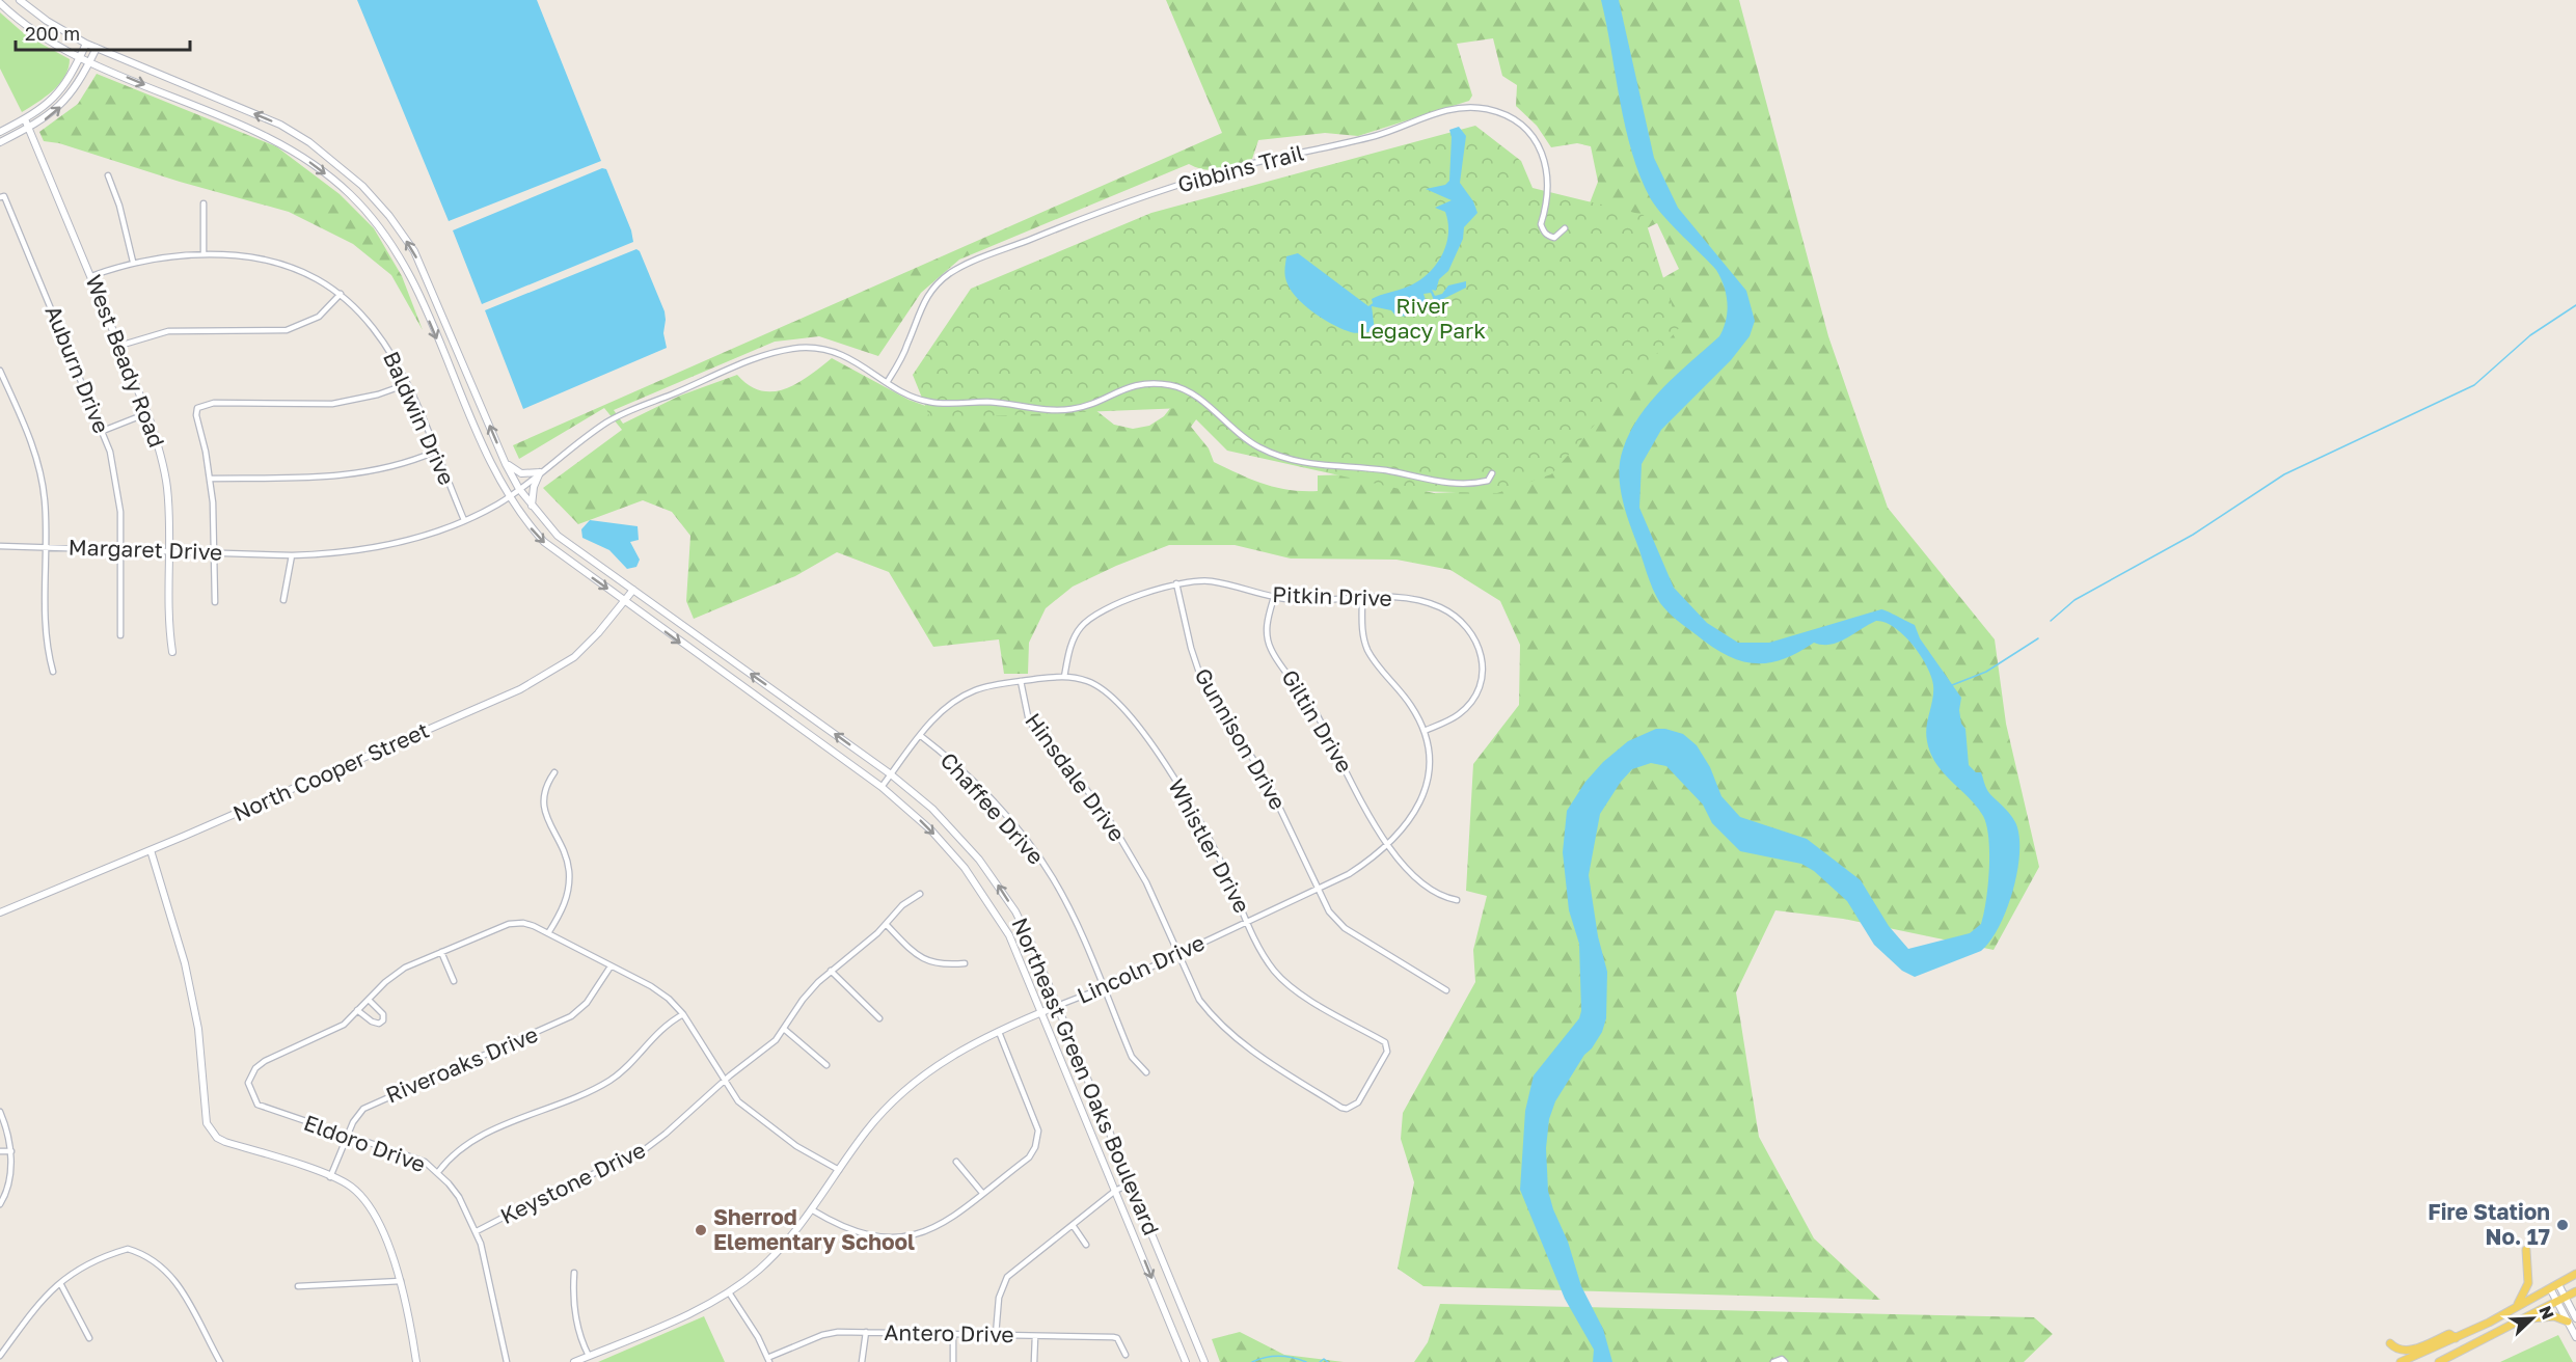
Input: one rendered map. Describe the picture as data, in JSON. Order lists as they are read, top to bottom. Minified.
{"streets":{"main road":["West Beady Road","North Cooper Street","Lincoln Drive","Northeast Green Oaks Boulevard"],"street":["Gibbins Trail","Auburn Drive","Baldwin Drive","Margaret Drive","Pitkin Drive","Giltin Drive","Gunnison Drive","Hinsdale Drive","Chaffee Drive","Whistler Drive","Riveroaks Drive","Eldoro Drive","Keystone Drive","Antero Drive"]},"crossings":[["Gibbins Trail","Margaret Drive"],["West Beady Road","Baldwin Drive"],["West Beady Road","Margaret Drive"],["Auburn Drive","Margaret Drive"],["Baldwin Drive","Margaret Drive"],["Margaret Drive","Northeast Green Oaks Boulevard"],["Pitkin Drive","Giltin Drive"],["Pitkin Drive","Gunnison Drive"],["Pitkin Drive","Whistler Drive"],["Pitkin Drive","Lincoln Drive"],["Giltin Drive","Lincoln Drive"],["Gunnison Drive","Lincoln Drive"],["North Cooper Street","Northeast Green Oaks Boulevard"],["Hinsdale Drive","Whistler Drive"],["Hinsdale Drive","Lincoln Drive"],["Chaffee Drive","Whistler Drive"],["Chaffee Drive","Lincoln Drive"],["Whistler Drive","Lincoln Drive"],["Whistler Drive","Northeast Green Oaks Boulevard"],["Lincoln Drive","Northeast Green Oaks Boulevard"],["Riveroaks Drive","Eldoro Drive"],["Eldoro Drive","Keystone Drive"]],"parks":["River Legacy Park"],"places":["Fire Station No. 17","Sherrod Elementary School"],"scale_bar":"200 m","north":"top right"}
